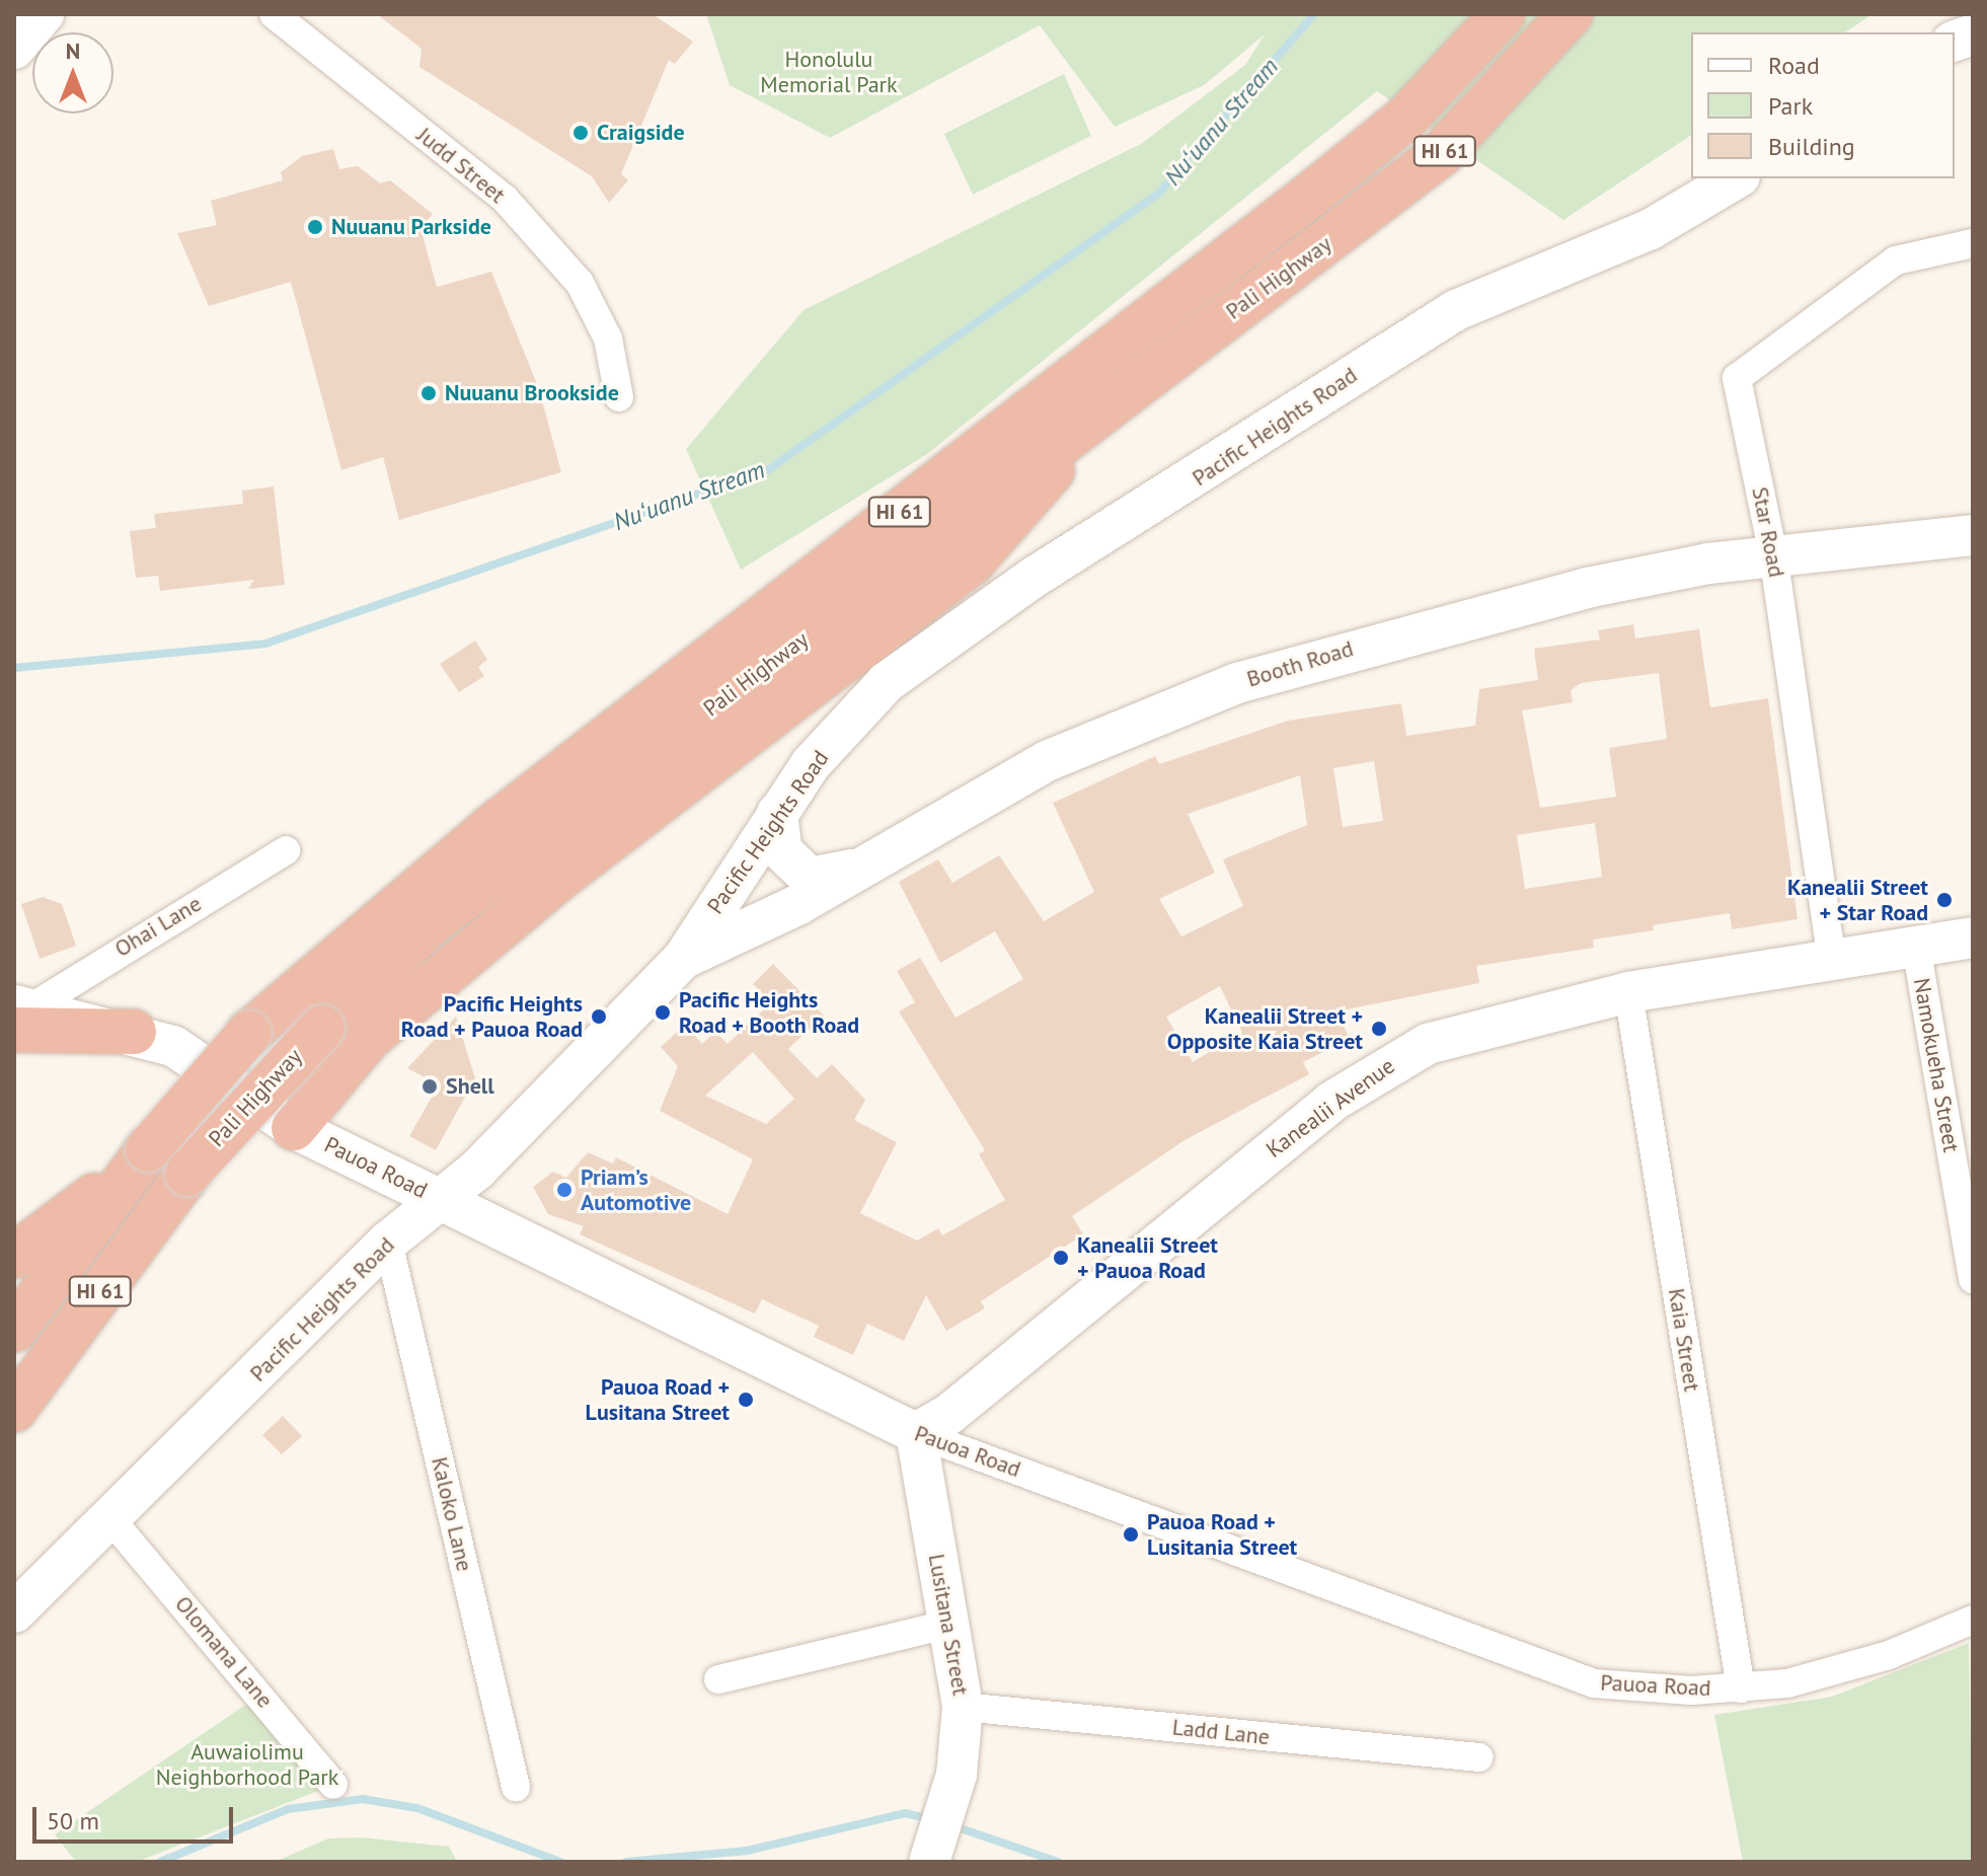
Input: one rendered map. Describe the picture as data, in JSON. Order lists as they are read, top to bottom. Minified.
{"streets":{"highway":["HI 61","Pali Highway"],"street":["Judd Street","Pacific Heights Road","Star Road","Booth Road","Ohai Lane","Namokueha Street","Kanealii Avenue","Pauoa Road","Kaia Street","Kaloko Lane","Lusitana Street","Olomana Lane","Ladd Lane"]},"crossings":[["Pacific Heights Road","Booth Road"],["Pacific Heights Road","Pauoa Road"],["Pacific Heights Road","Kaloko Lane"],["Pacific Heights Road","Olomana Lane"],["Star Road","Booth Road"],["Star Road","Kanealii Avenue"],["Namokueha Street","Kanealii Avenue"],["Kanealii Avenue","Pauoa Road"],["Kanealii Avenue","Kaia Street"],["Kanealii Avenue","Lusitana Street"],["Pauoa Road","Kaia Street"],["Pauoa Road","Lusitana Street"],["Lusitana Street","Ladd Lane"]],"water":["Nuʻuanu Stream"],"parks":["Honolulu Memorial Park","Auwaiolimu Neighborhood Park"],"places":["Craigside","Nuuanu Parkside","Nuuanu Brookside","Kanealii Street + Star Road","Pacific Heights Road + Booth Road","Pacific Heights Road + Pauoa Road","Kanealii Street + Opposite Kaia Street","Shell","Priam’s Automotive","Kanealii Street + Pauoa Road","Pauoa Road + Lusitana Street","Pauoa Road + Lusitania Street"],"legend":["Road","Park","Building"],"scale_bar":"50 m","north":"top"}
